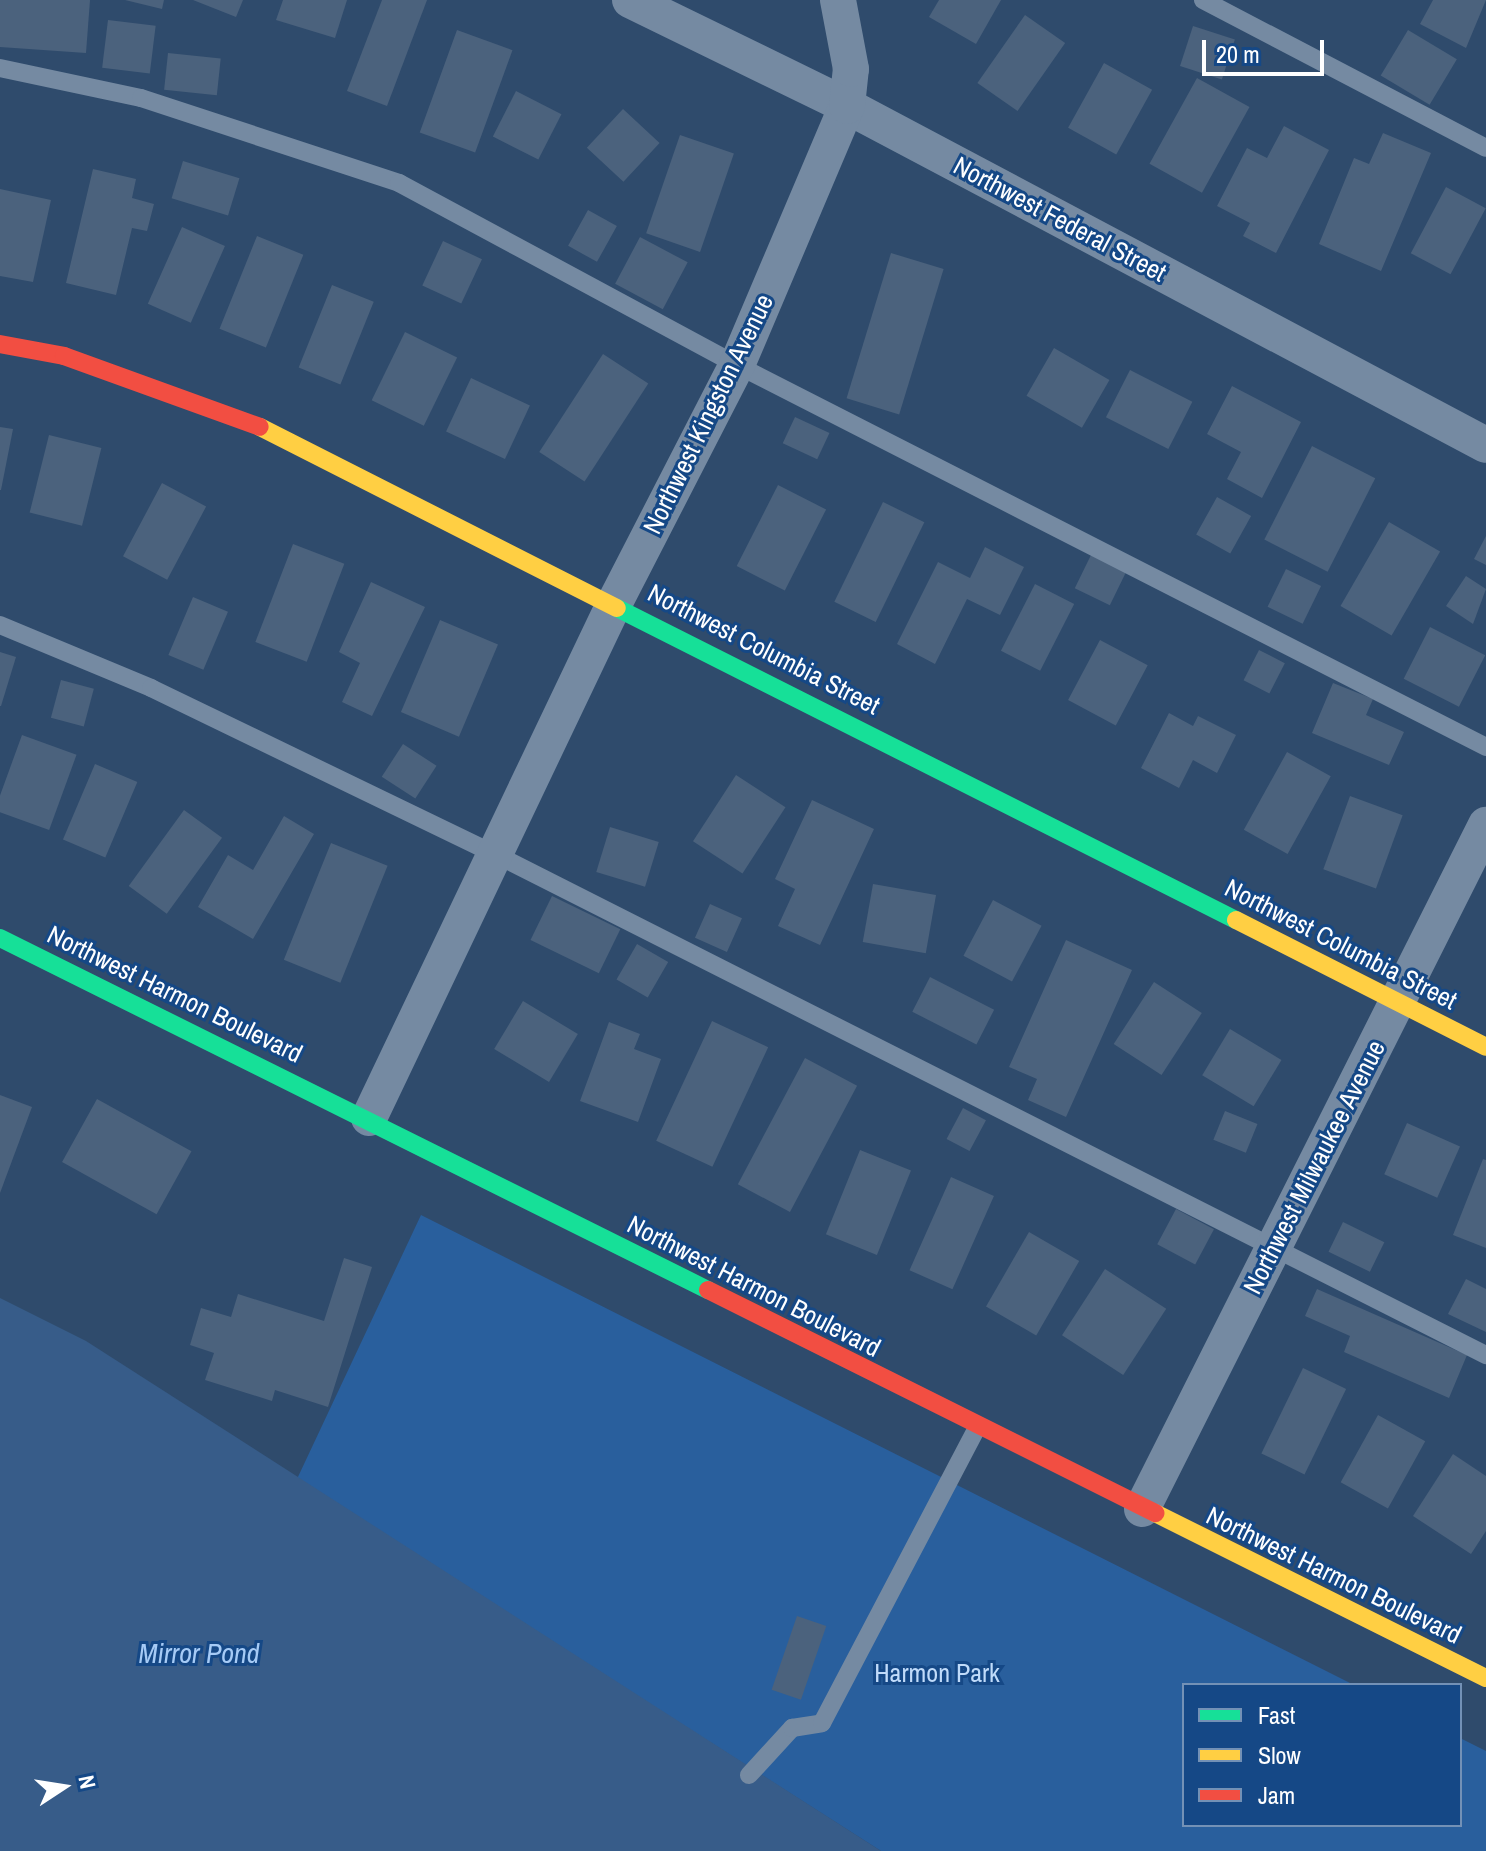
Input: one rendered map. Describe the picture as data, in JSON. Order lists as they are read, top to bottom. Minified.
{"streets":{"street":["Northwest Federal Street","Northwest Kingston Avenue","Northwest Columbia Street","Northwest Harmon Boulevard","Northwest Milwaukee Avenue"]},"crossings":[["Northwest Federal Street","Northwest Kingston Avenue"],["Northwest Kingston Avenue","Northwest Columbia Street"],["Northwest Kingston Avenue","Northwest Harmon Boulevard"],["Northwest Columbia Street","Northwest Milwaukee Avenue"],["Northwest Harmon Boulevard","Northwest Milwaukee Avenue"]],"water":["Mirror Pond"],"parks":["Harmon Park"],"legend":["Fast","Slow","Jam"],"scale_bar":"20 m","north":"right"}
